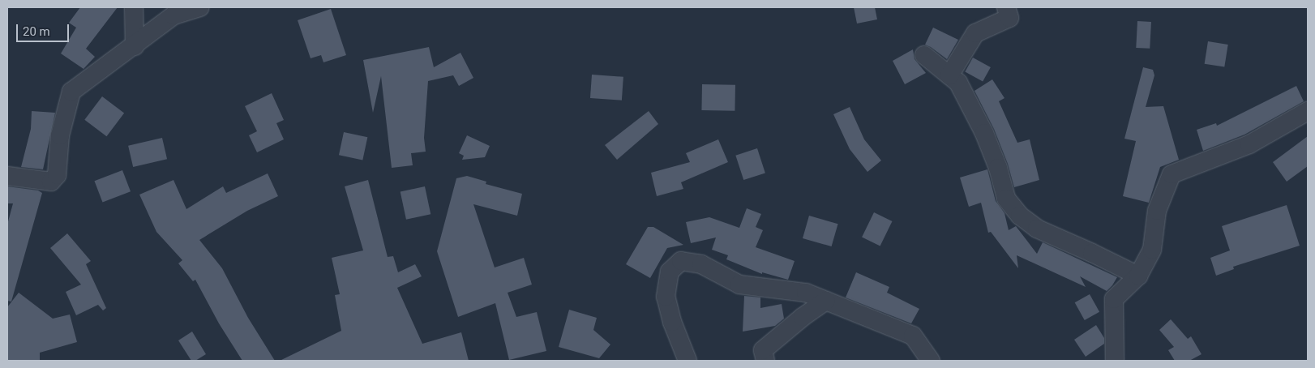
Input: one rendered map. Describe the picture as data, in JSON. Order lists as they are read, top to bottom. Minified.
{"scale_bar":"20 m"}
